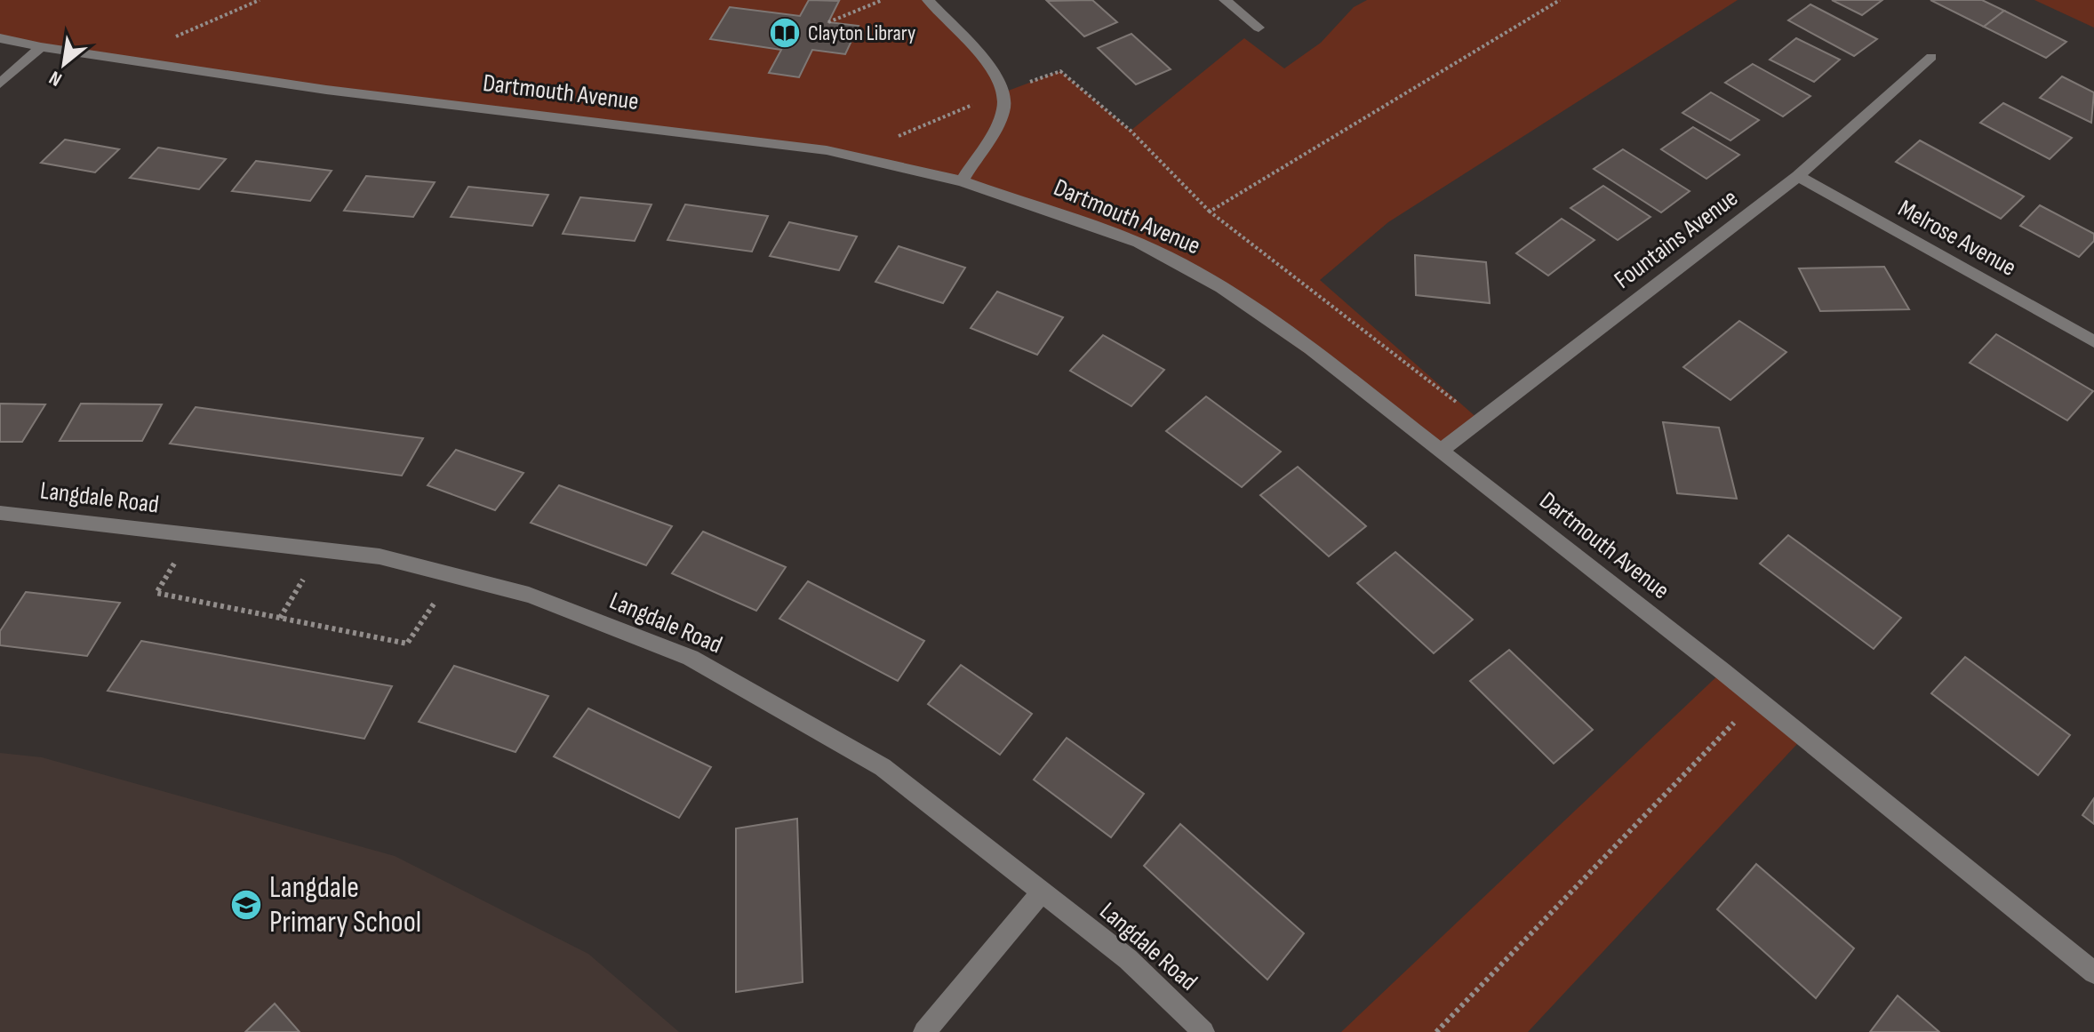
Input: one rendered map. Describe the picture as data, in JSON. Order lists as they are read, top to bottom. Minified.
{"streets":{"street":["Dartmouth Avenue","Melrose Avenue","Fountains Avenue","Langdale Road"]},"crossings":[["Dartmouth Avenue","Fountains Avenue"],["Melrose Avenue","Fountains Avenue"]],"places":{"library":["Clayton Library"],"school or university":["Langdale Primary School"]},"north":"bottom left"}
